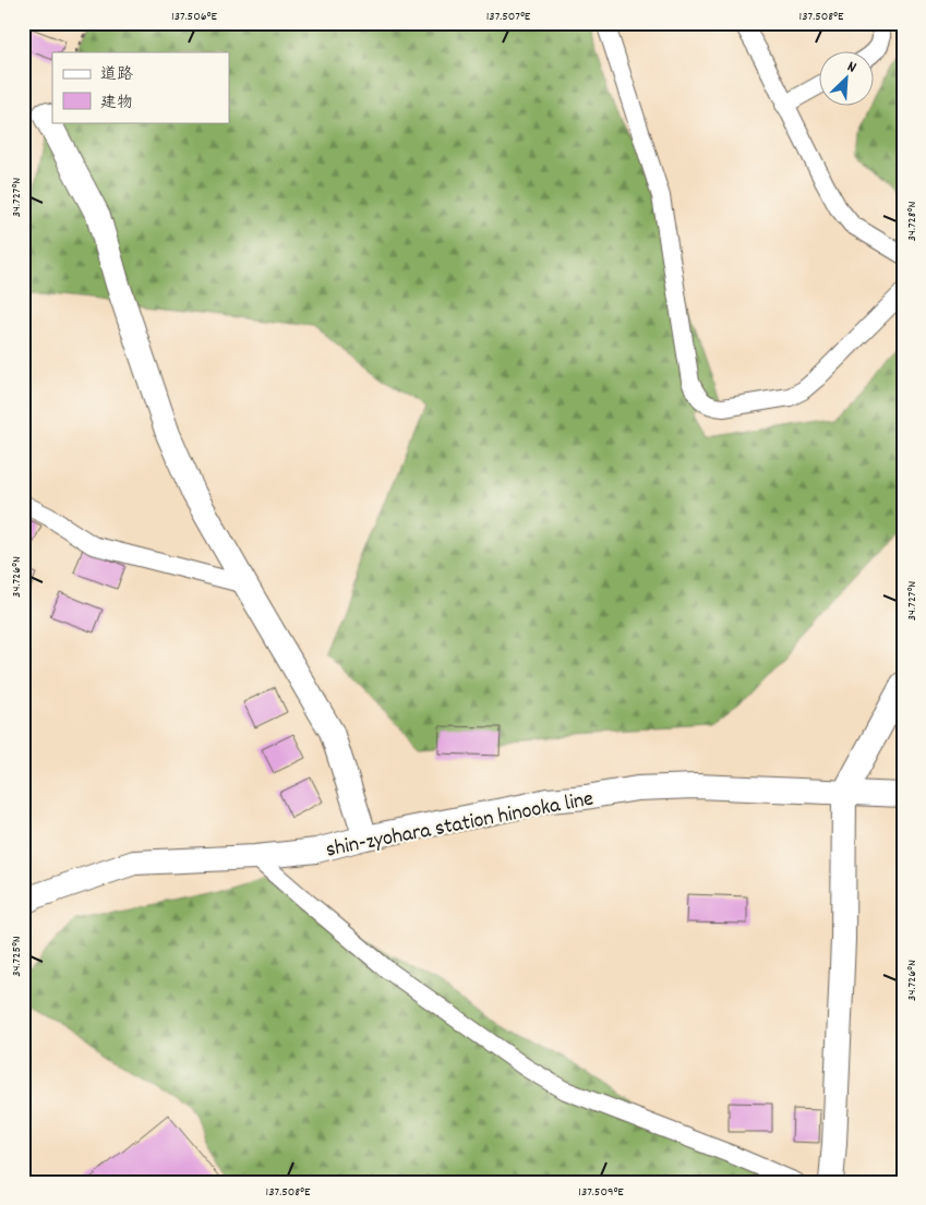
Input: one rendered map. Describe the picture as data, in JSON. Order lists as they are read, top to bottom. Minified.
{"streets":{"street":["shin-zyohara station hinooka line"]},"legend":["道路","建物"],"north":"top right","coordinates":["137.506°E","137.507°E","137.508°E","34.727°N","34.728°N","34.726°N","34.725°N","137.509°E"]}
